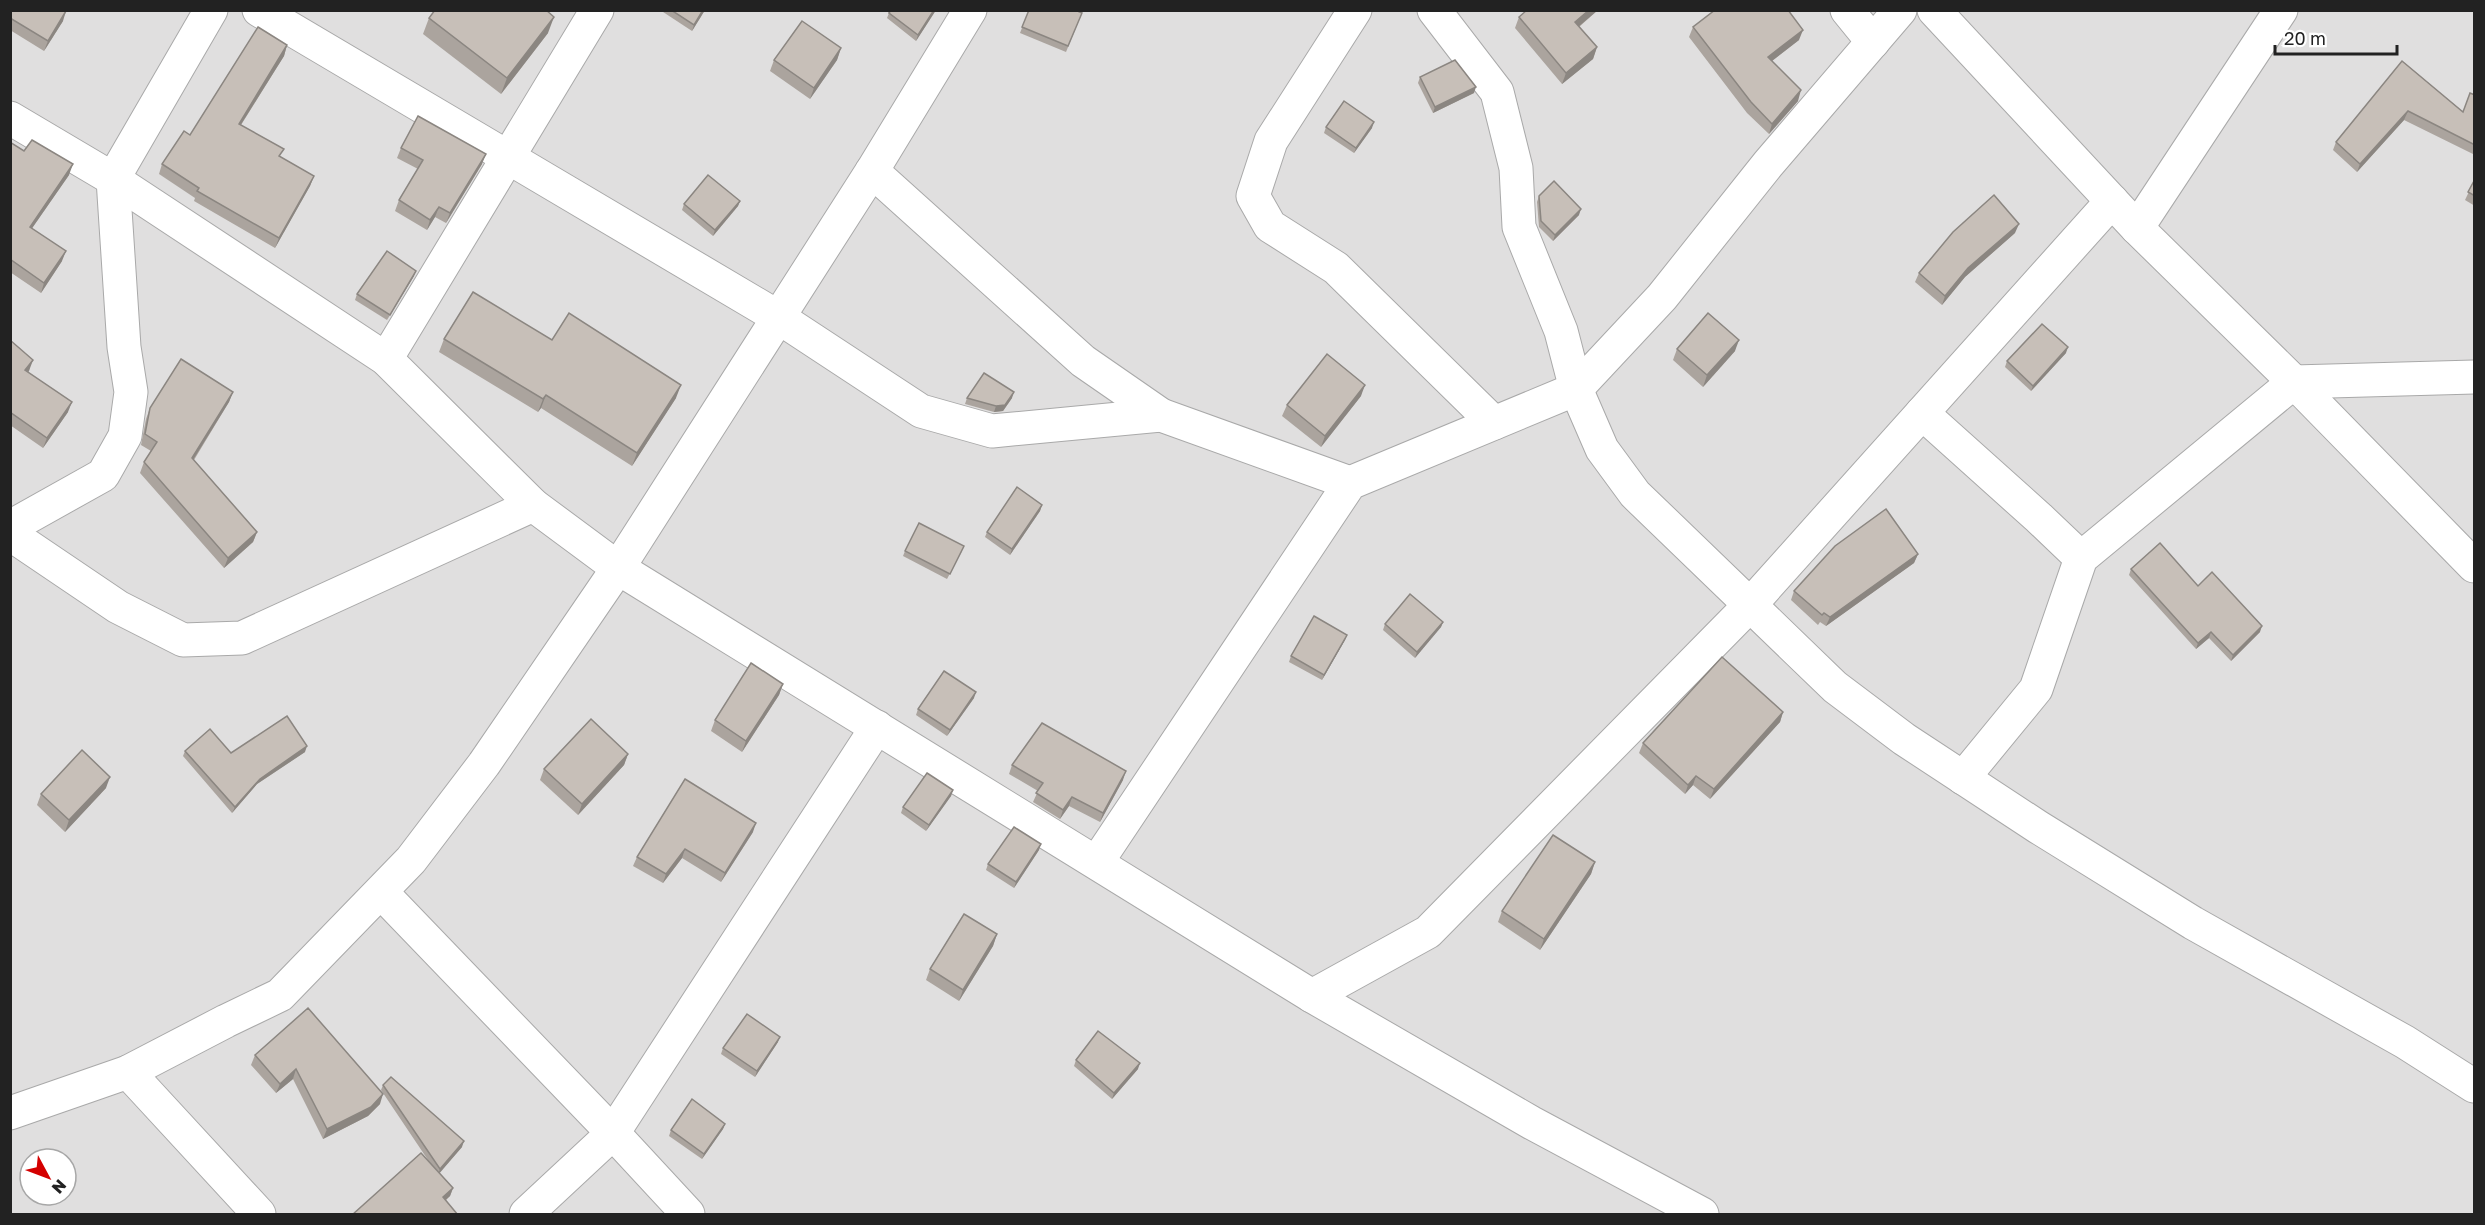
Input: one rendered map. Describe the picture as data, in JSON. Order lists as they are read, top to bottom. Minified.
{"scale_bar":"20 m","north":"bottom right"}
